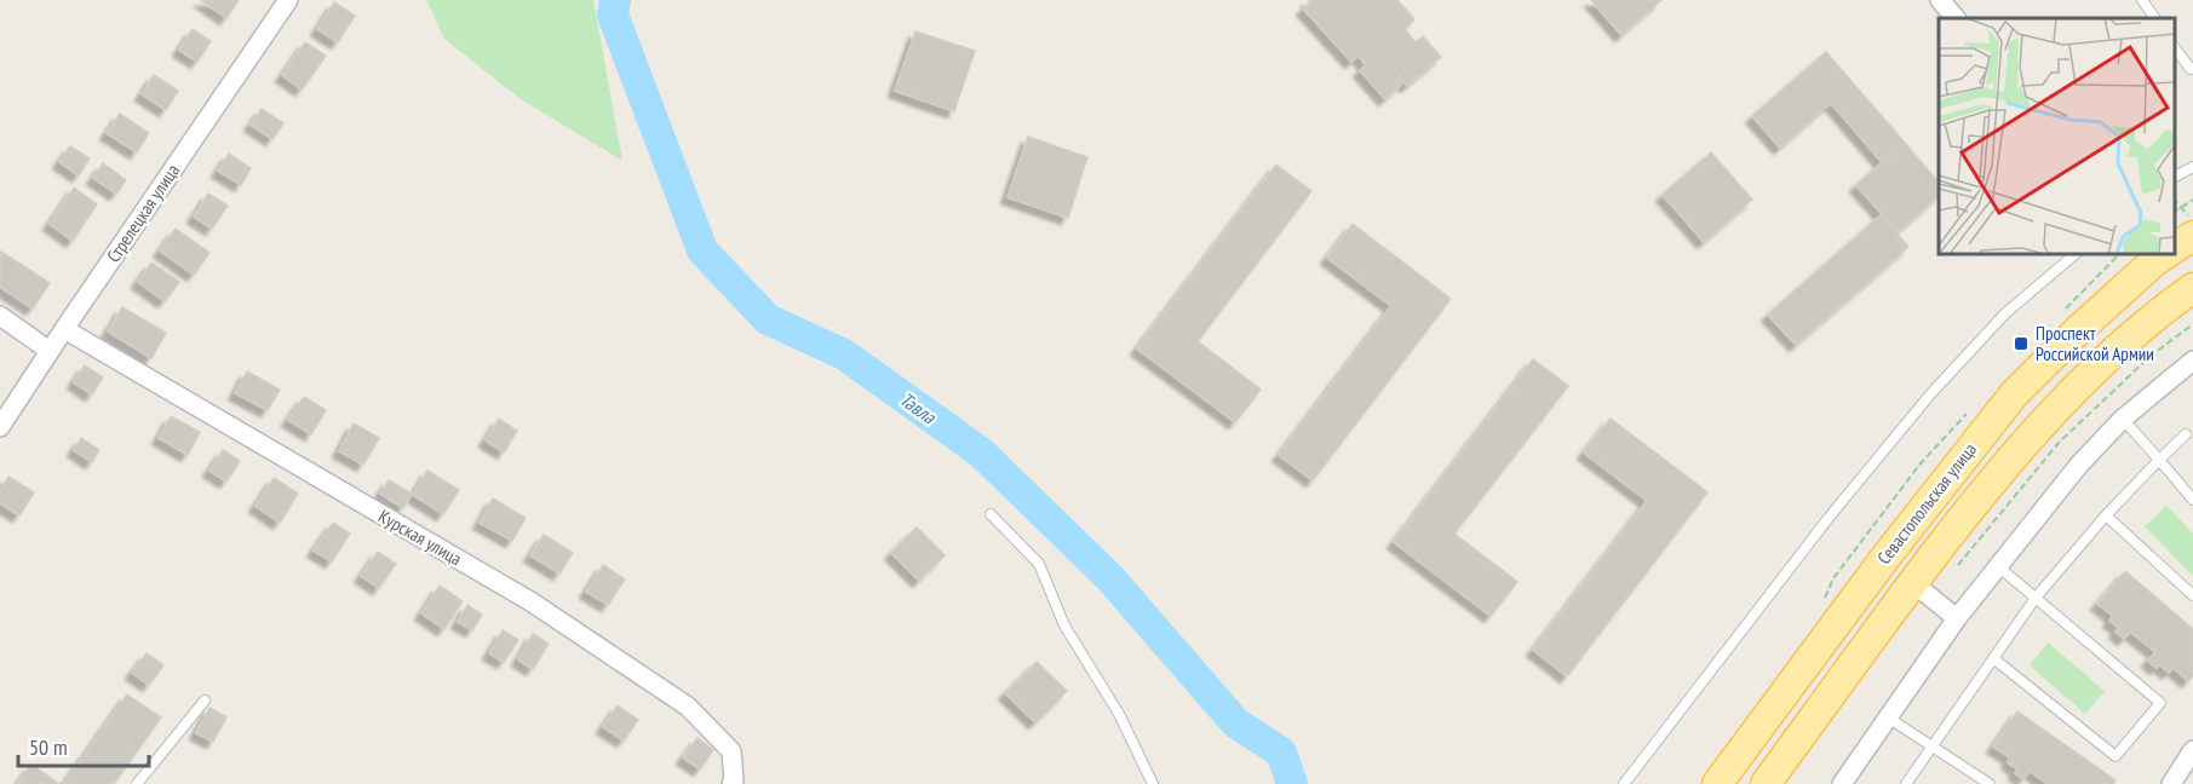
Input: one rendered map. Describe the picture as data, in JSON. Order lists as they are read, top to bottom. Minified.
{"streets":{"main road":["Севастопольская улица"],"street":["Стрелецкая улица","Курская улица"]},"crossings":[["Стрелецкая улица","Курская улица"]],"water":["Тавла"],"places":{"transit":["Проспект Российской Армии"]},"scale_bar":"50 m"}
